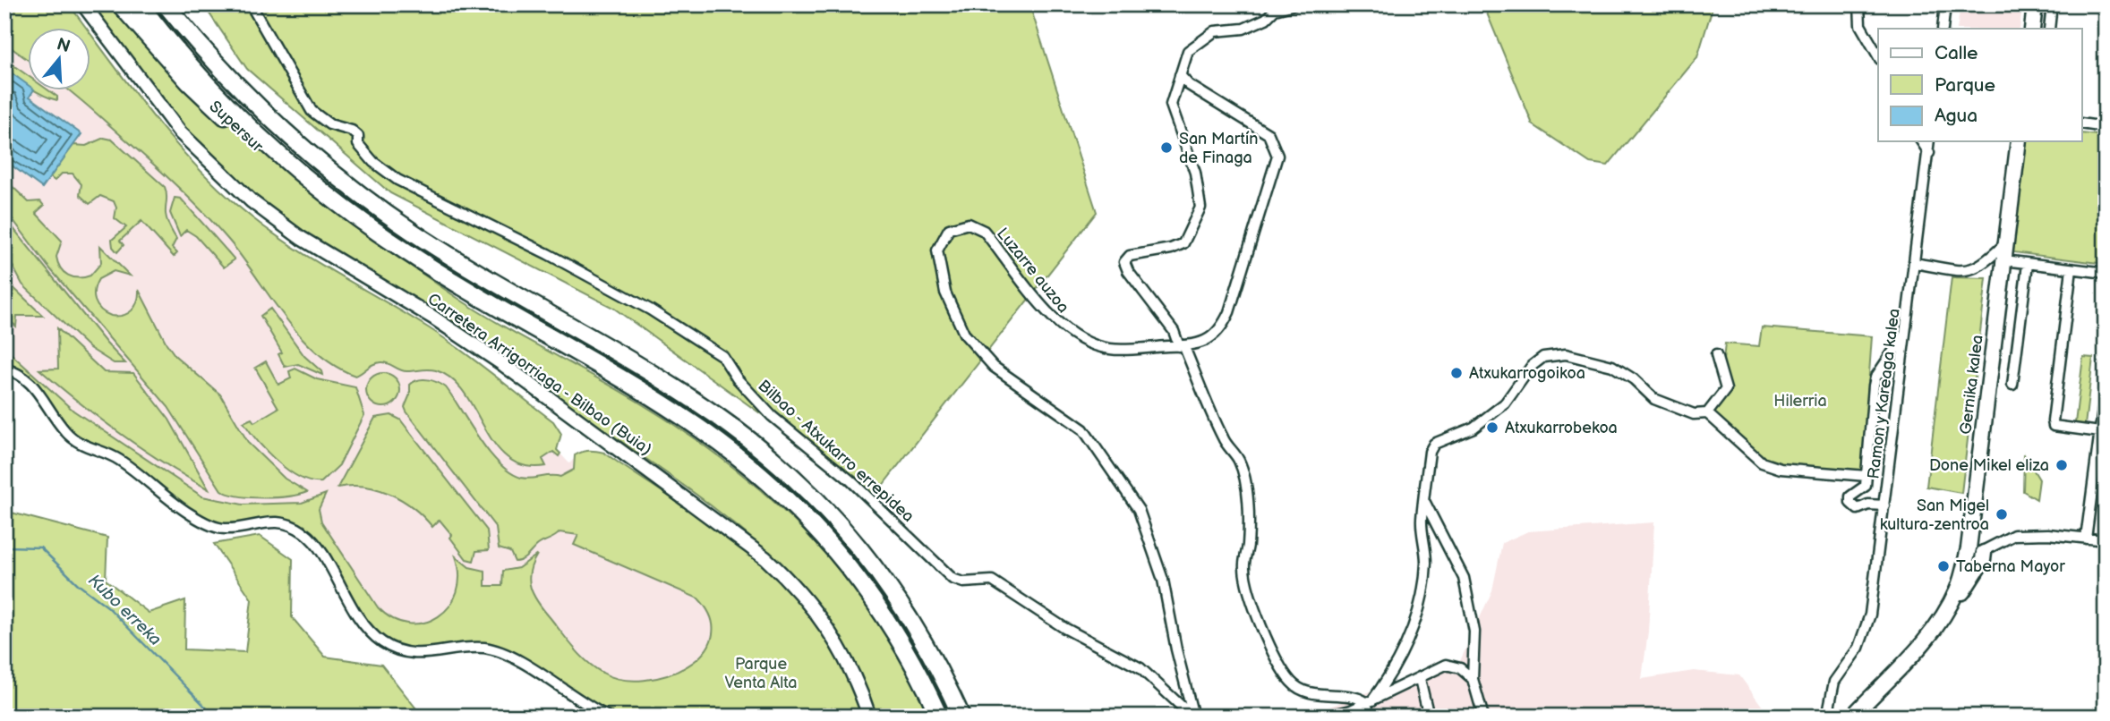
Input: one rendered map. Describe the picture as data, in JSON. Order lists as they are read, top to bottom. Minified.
{"streets":{"highway":["Supersur"],"main road":["Gernika kalea"],"street":["Luzarre auzoa","Carretera Arrigorriaga - Bilbao (Buia)","Ramon y Kareaga kalea","Bilbao - Atxukarro errepidea"]},"crossings":[["Luzarre auzoa","Bilbao - Atxukarro errepidea"]],"water":["Kubo erreka"],"parks":["Hilerria","Parque Venta Alta"],"places":["San Martín de Finaga","Atxukarrogoikoa","Atxukarrobekoa","Done Mikel eliza","San Migel kultura-zentroa","Taberna Mayor"],"legend":["Calle","Parque","Agua"],"north":"top"}
